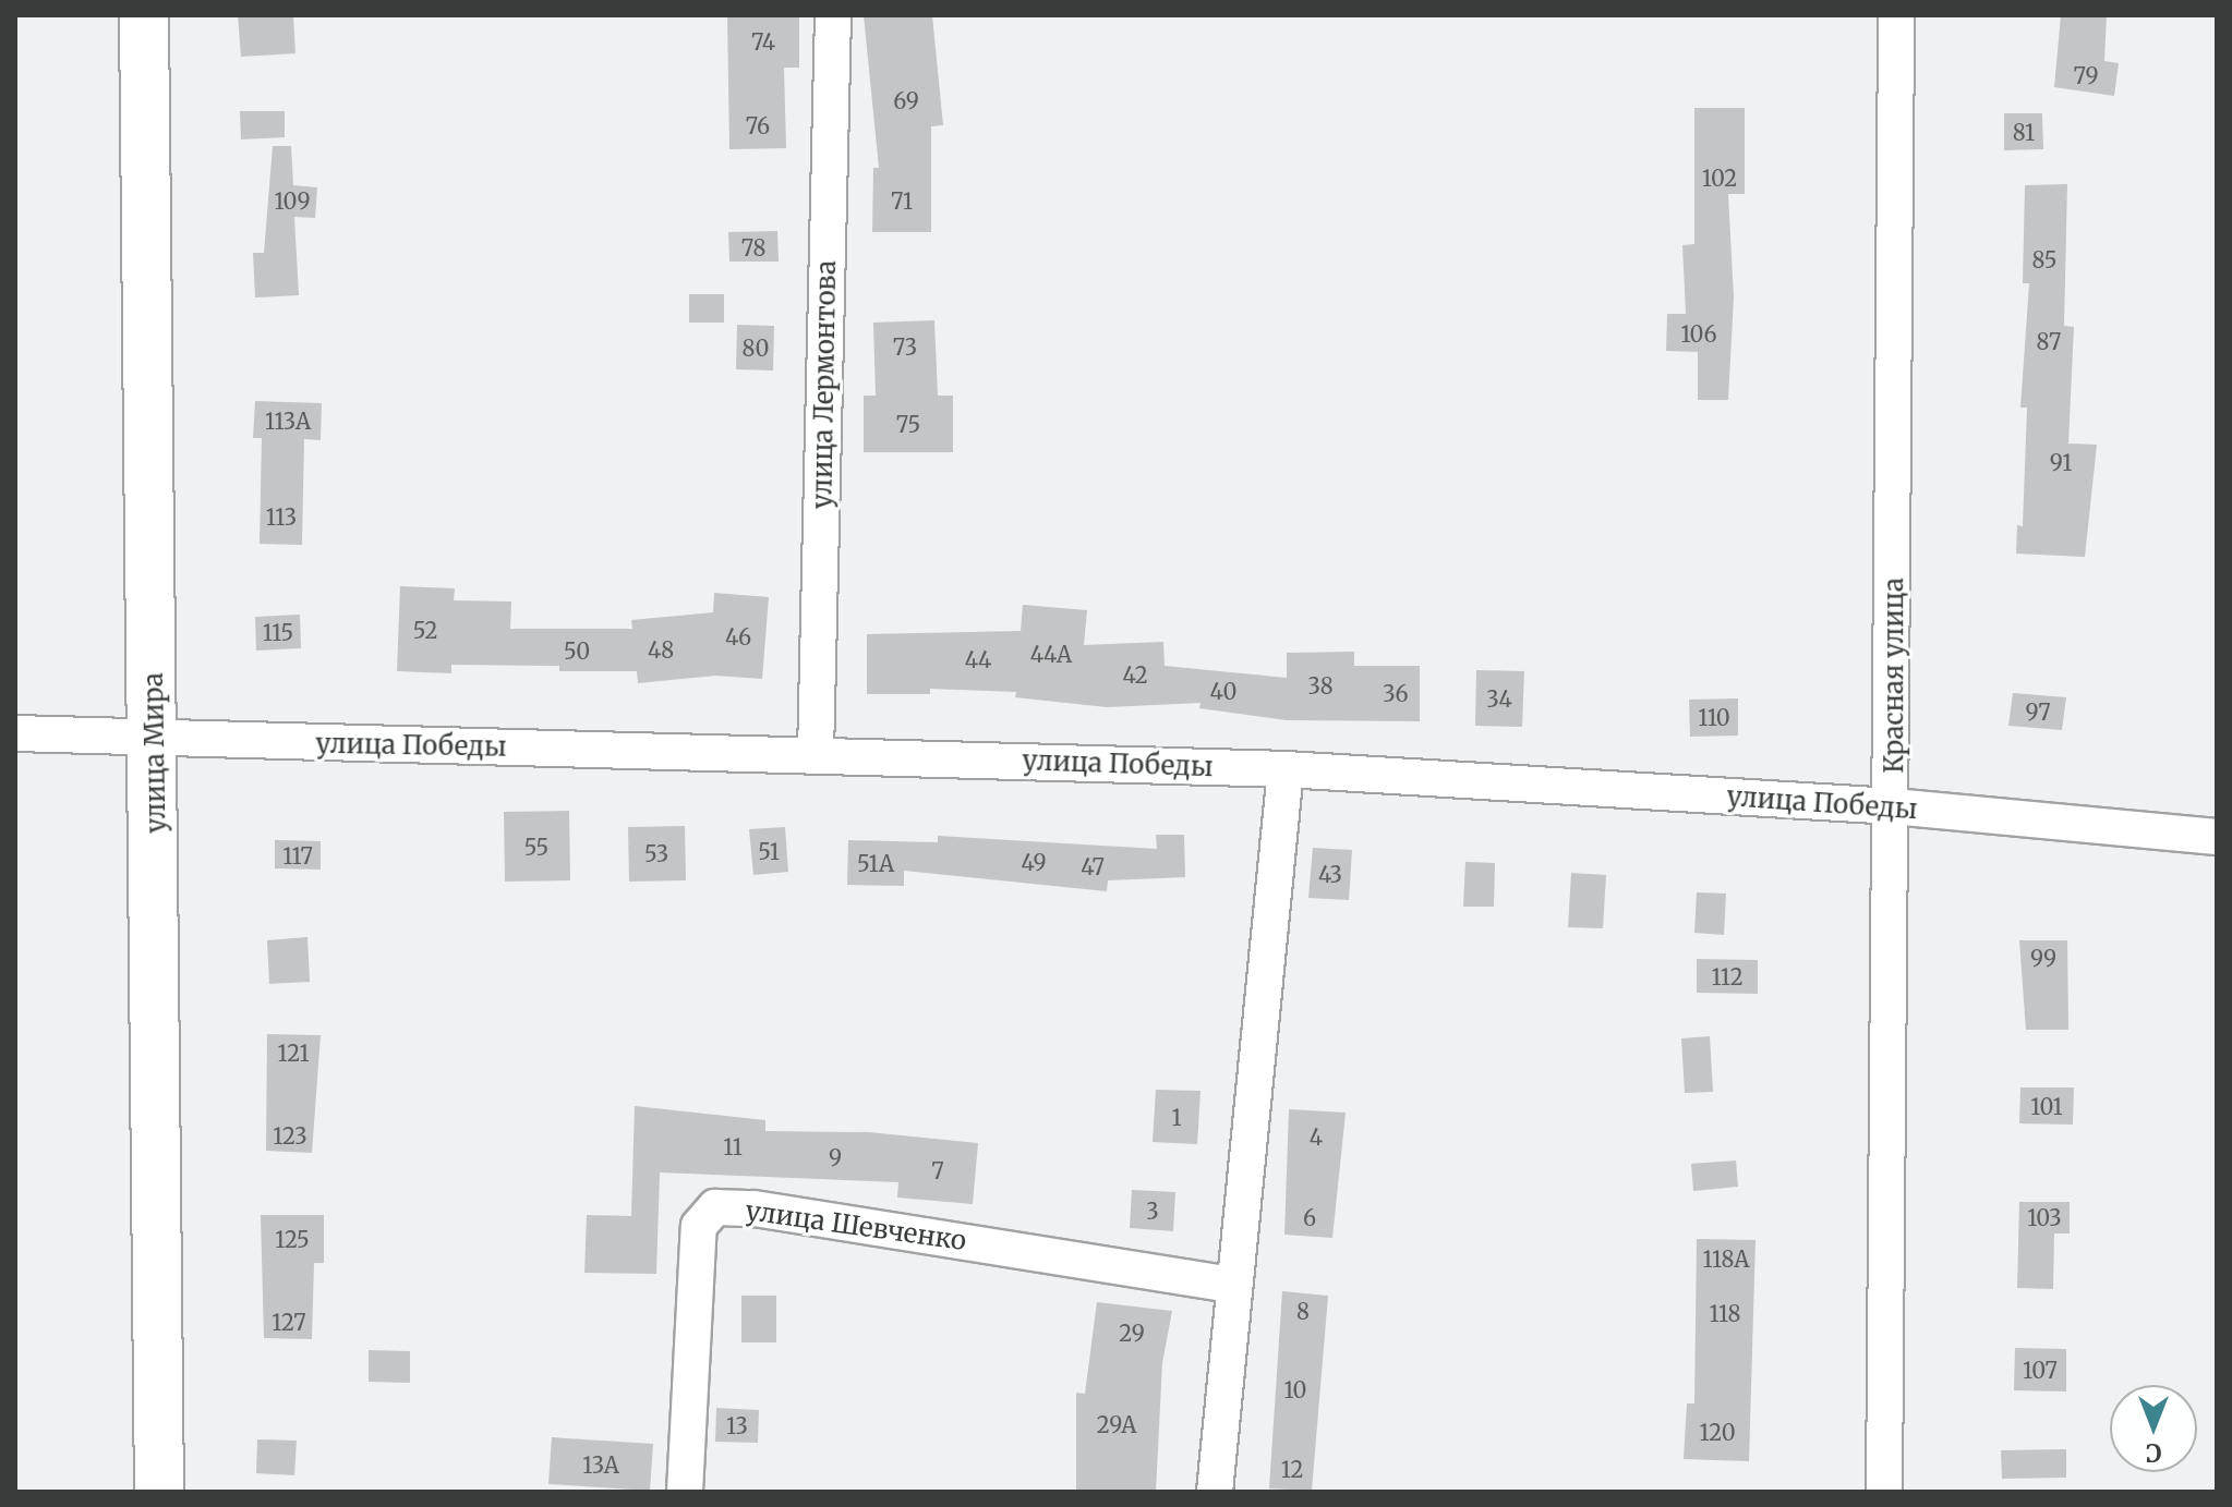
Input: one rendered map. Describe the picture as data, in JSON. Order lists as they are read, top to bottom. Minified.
{"streets":{"main road":["улица Мира"],"street":["улица Лермонтова","Красная улица","улица Победы","улица Шевченко"]},"crossings":[["улица Лермонтова","улица Победы"],["Красная улица","улица Победы"],["улица Победы","улица Мира"]],"house_numbers":["74","79","69","76","81","102","109","71","78","85","106","87","73","80","113А","75","91","113","52","115","46","48","50","44А","44","42","38","40","36","34","97","110","55","51","53","117","49","51А","47","43","99","112","121","101","1","123","4","11","9","7","3","6","103","125","118А","8","118","127","29","107","10","29А","13","120","13А","12"],"north":"bottom"}
